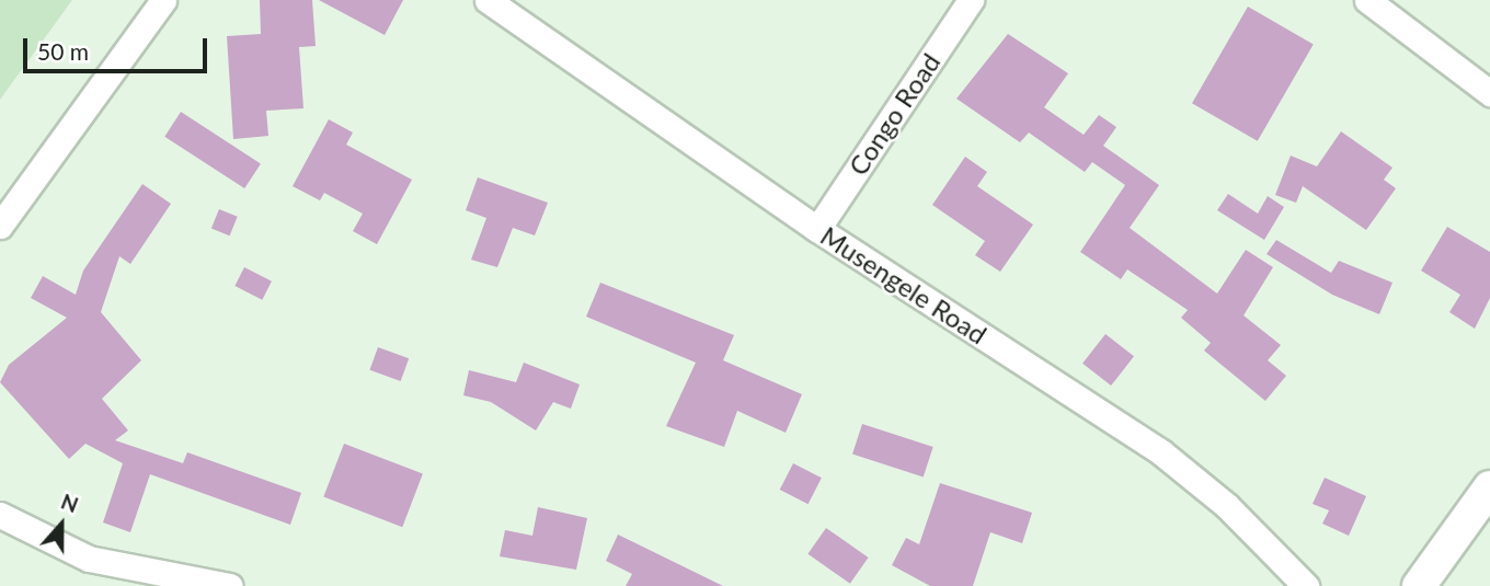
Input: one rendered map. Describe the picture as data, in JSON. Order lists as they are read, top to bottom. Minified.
{"streets":{"street":["Congo Road","Musengele Road"]},"crossings":[["Congo Road","Musengele Road"]],"scale_bar":"50 m","north":"top"}
